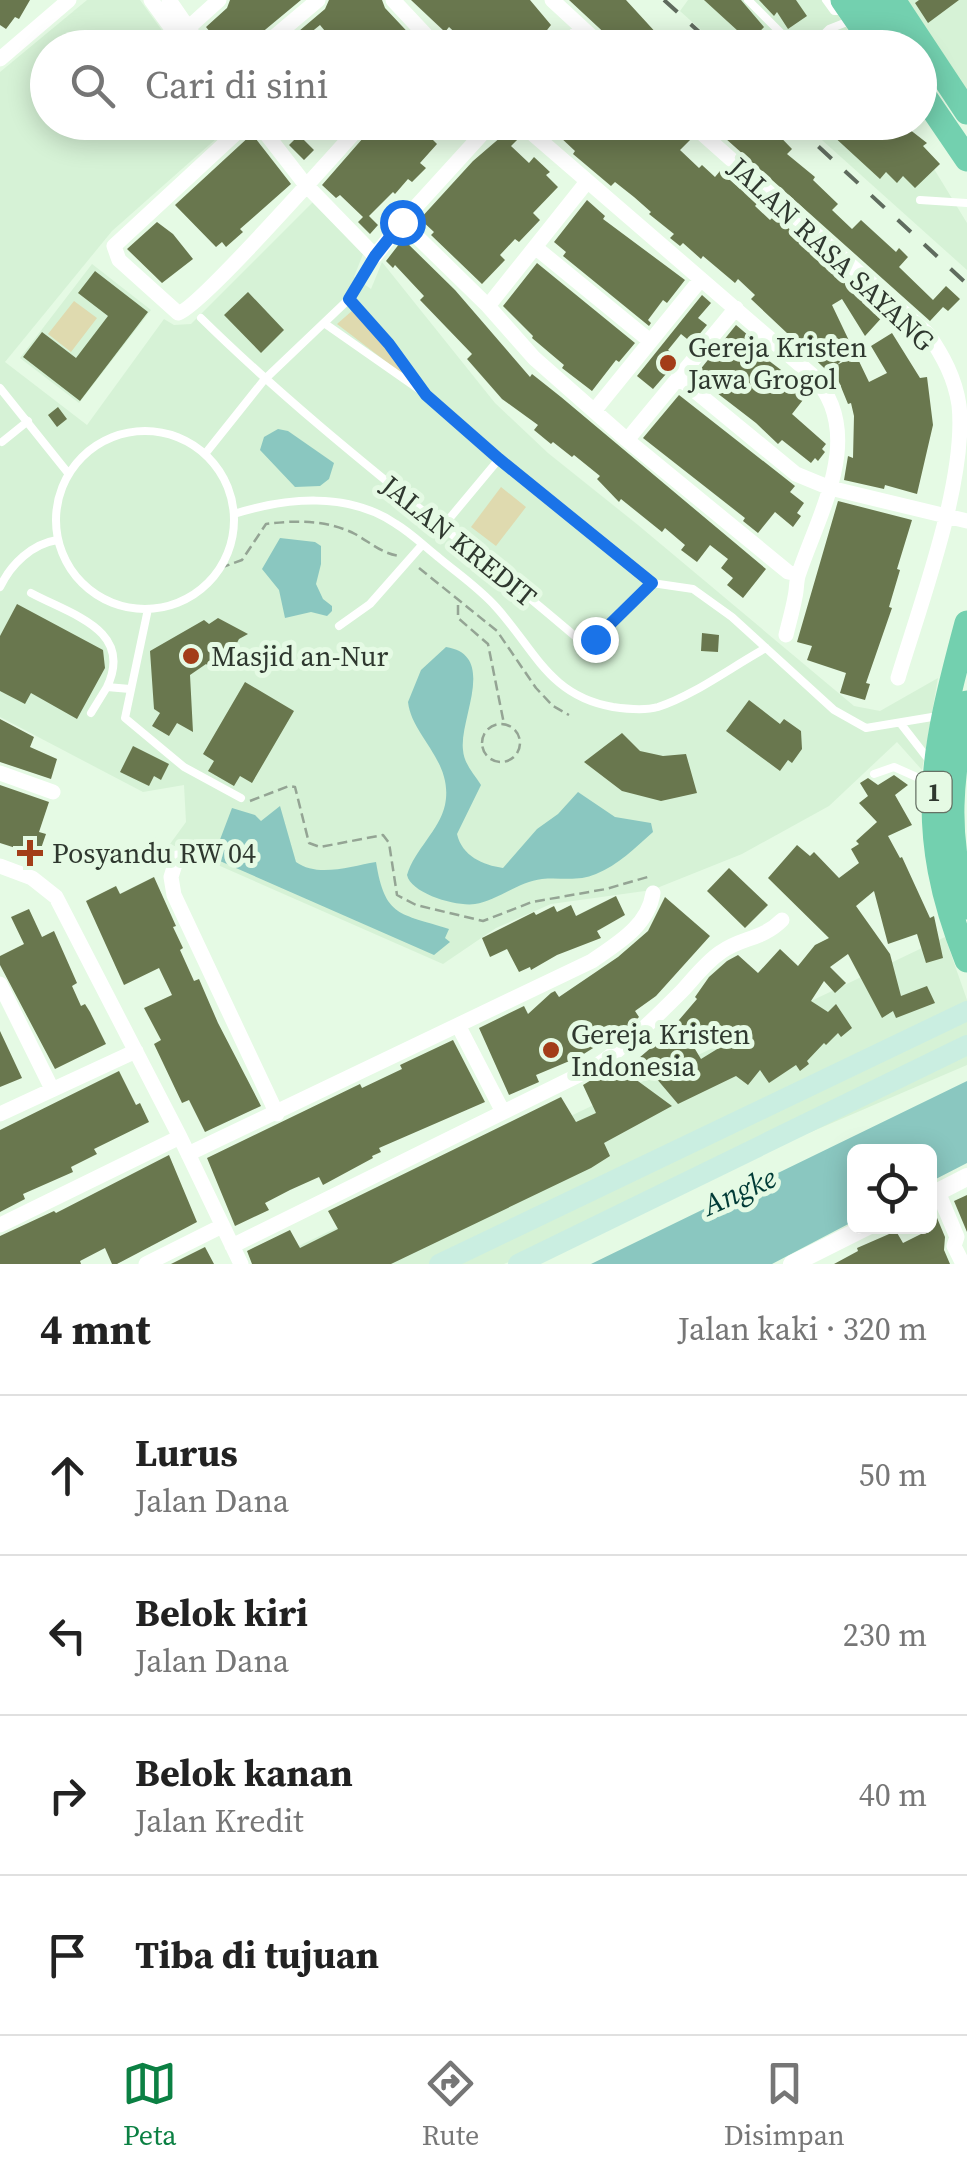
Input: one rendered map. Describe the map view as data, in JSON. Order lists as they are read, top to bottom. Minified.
{"streets":{"highway":["1"],"street":["JALAN RASA SAYANG"],"lane":["JALAN KREDIT"]},"water":["Angke"],"places":{"other":["Gereja Kristen Jawa Grogol","Masjid an-Nur","Gereja Kristen Indonesia"],"health":["Posyandu RW 04"]},"page":{"search":"Cari di sini","heading":["4 mnt","Jalan kaki · 320 m"],"list":[["Lurus","Jalan Dana","50 m"],["Belok kiri","Jalan Dana","230 m"],["Belok kanan","Jalan Kredit","40 m"],"Tiba di tujuan"],"nav":["Peta","Rute","Disimpan"]}}
